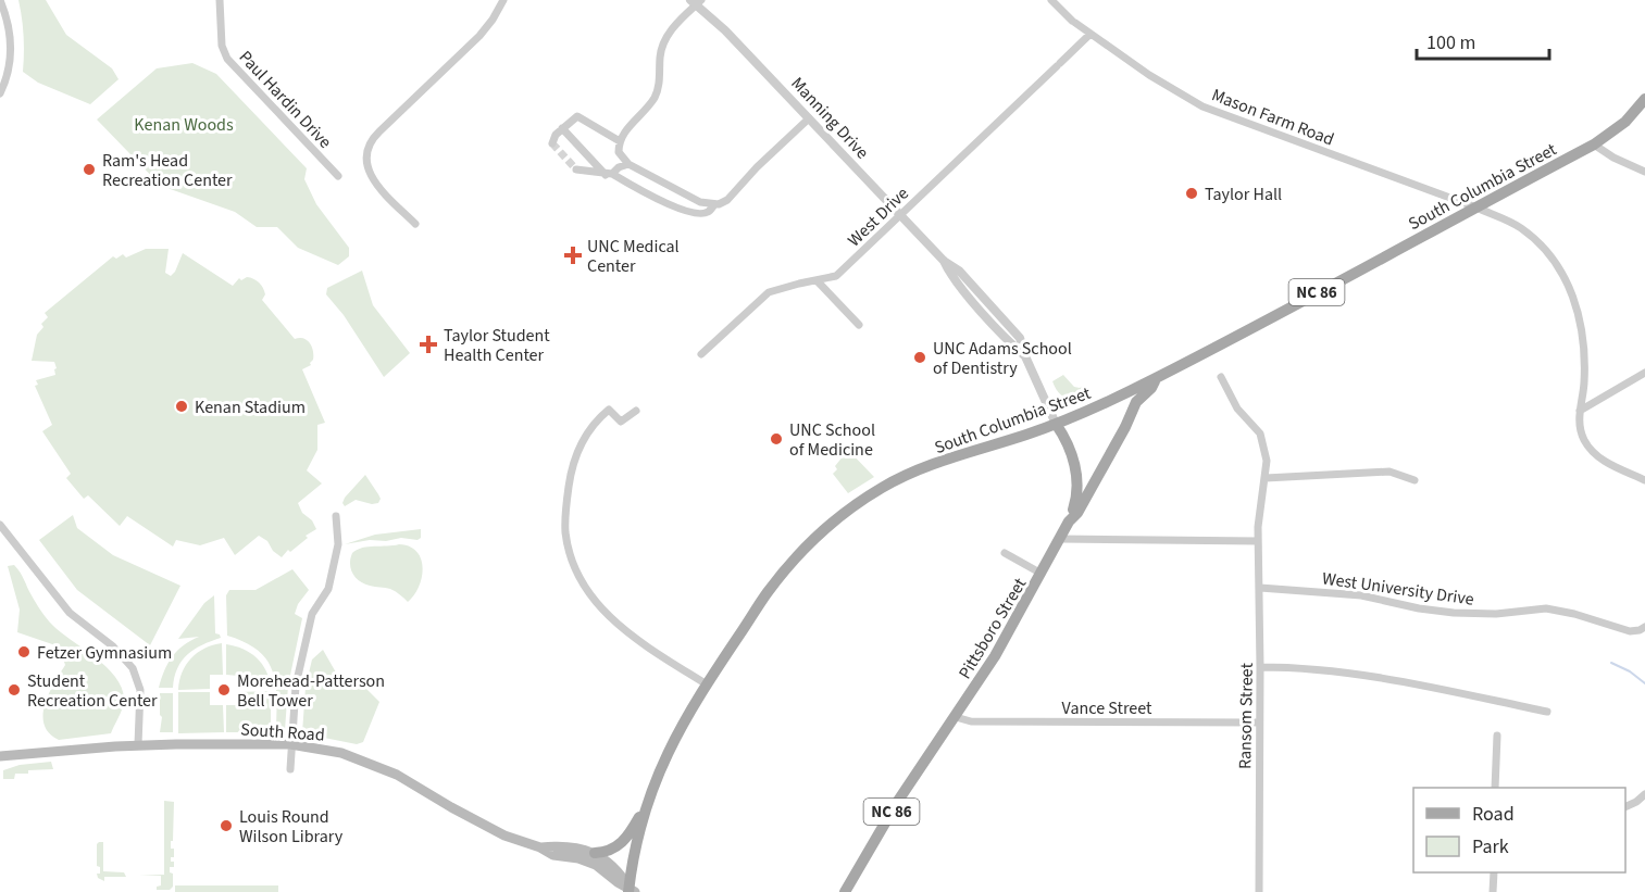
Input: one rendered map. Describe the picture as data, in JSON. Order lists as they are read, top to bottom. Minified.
{"streets":{"main road":["Manning Drive","South Columbia Street","NC 86","Pittsboro Street","South Road"],"street":["Paul Hardin Drive","Mason Farm Road","West Drive","West University Drive","Vance Street","Ransom Street"]},"crossings":[["Mason Farm Road","South Columbia Street"],["Mason Farm Road","West Drive"],["Manning Drive","South Columbia Street"],["Manning Drive","West Drive"],["Manning Drive","Pittsboro Street"],["South Columbia Street","Pittsboro Street"],["South Columbia Street","South Road"],["West University Drive","Ransom Street"],["Pittsboro Street","Vance Street"],["Vance Street","Ransom Street"]],"parks":["Kenan Woods"],"places":{"other":["Ram's Head Recreation Center","Taylor Hall","UNC Adams School of Dentistry","Kenan Stadium","UNC School of Medicine","Fetzer Gymnasium","Student Recreation Center","Morehead-Patterson Bell Tower","Louis Round Wilson Library"],"health":["UNC Medical Center","Taylor Student Health Center"]},"legend":["Road","Park"],"scale_bar":"100 m"}
